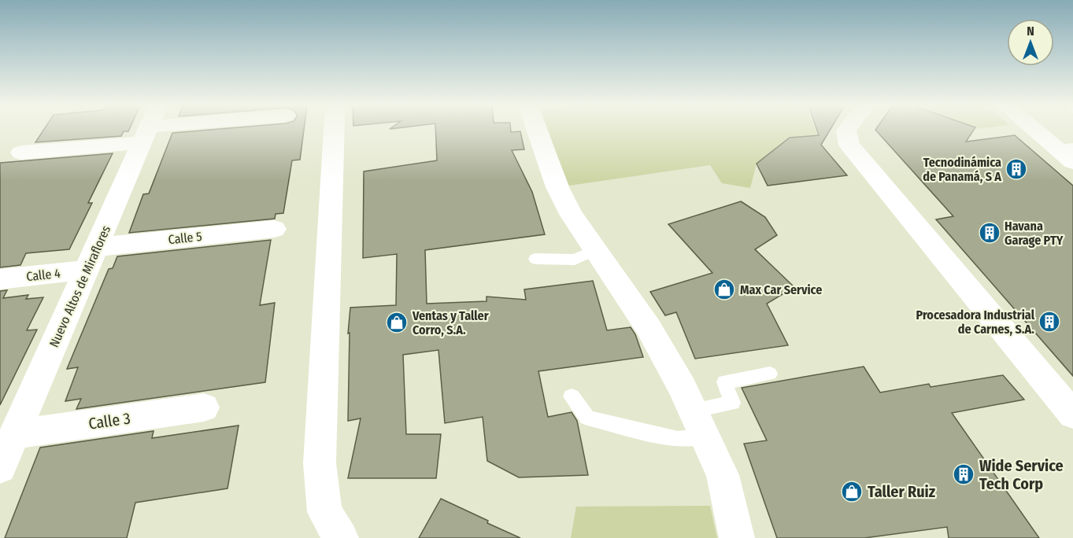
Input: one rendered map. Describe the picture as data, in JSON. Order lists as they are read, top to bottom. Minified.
{"streets":{"street":["Calle 5","Calle 4","Nuevo Altos de Miraflores","Calle 3"]},"crossings":[["Calle 5","Calle 4"],["Calle 5","Nuevo Altos de Miraflores"],["Calle 4","Nuevo Altos de Miraflores"],["Nuevo Altos de Miraflores","Calle 3"]],"places":{"building":["Tecnodinámica de Panamá, S A","Havana Garage PTY","Procesadora Industrial de Carnes, S.A.","Wide Service Tech Corp"],"shop":["Max Car Service","Ventas y Taller Corro, S.A.","Taller Ruiz"]},"north":"top"}
